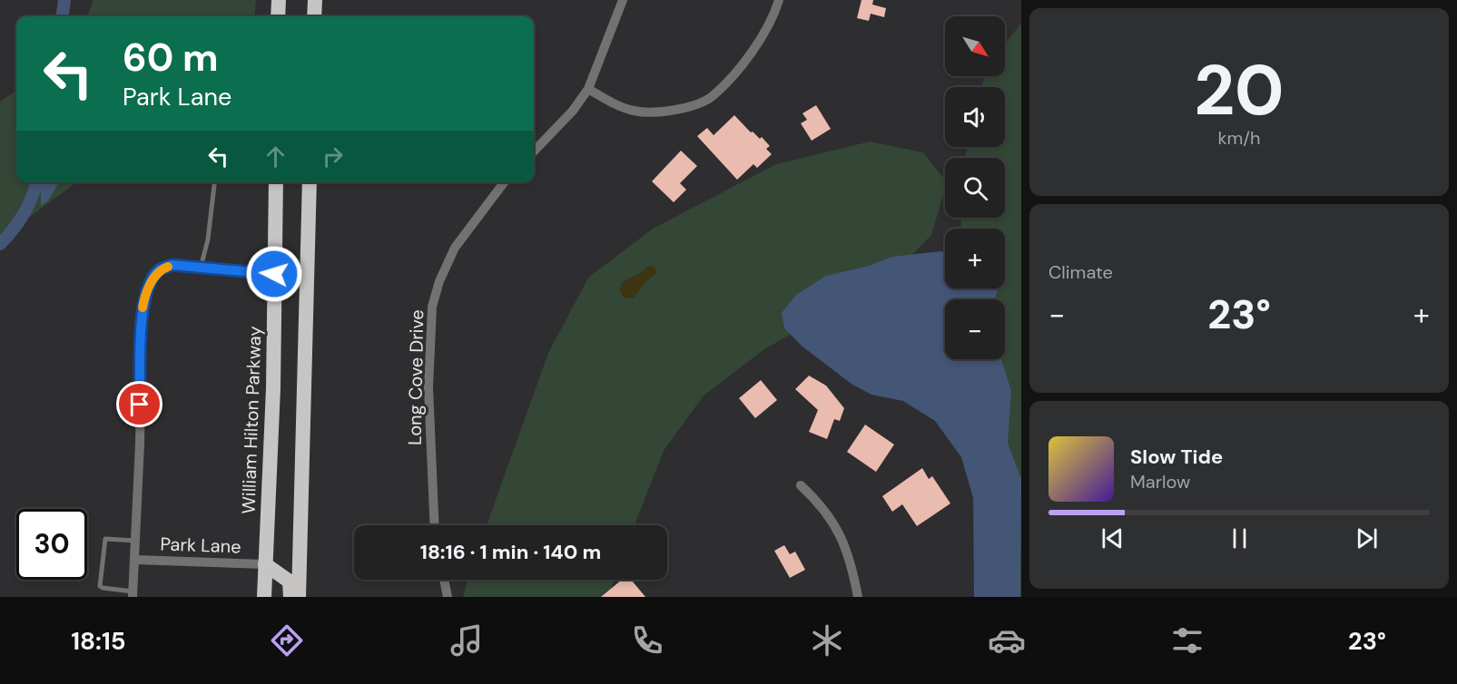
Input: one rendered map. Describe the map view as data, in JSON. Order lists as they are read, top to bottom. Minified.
{"streets":{"highway":["William Hilton Parkway"],"street":["Long Cove Drive","Park Lane"]},"crossings":[["William Hilton Parkway","Park Lane"]],"north":"bottom right","page":{"tile":[["20","km/h"],"Climate"],"map_buttons":["+","−"],"turn":["60 m","Park Lane"],"heat":["−","23°","+"],"song":["Slow Tide","Marlow"],"limit":"30","trip":"18:16 · 1 min · 140 m","tabs":["18:15","23°"]}}
